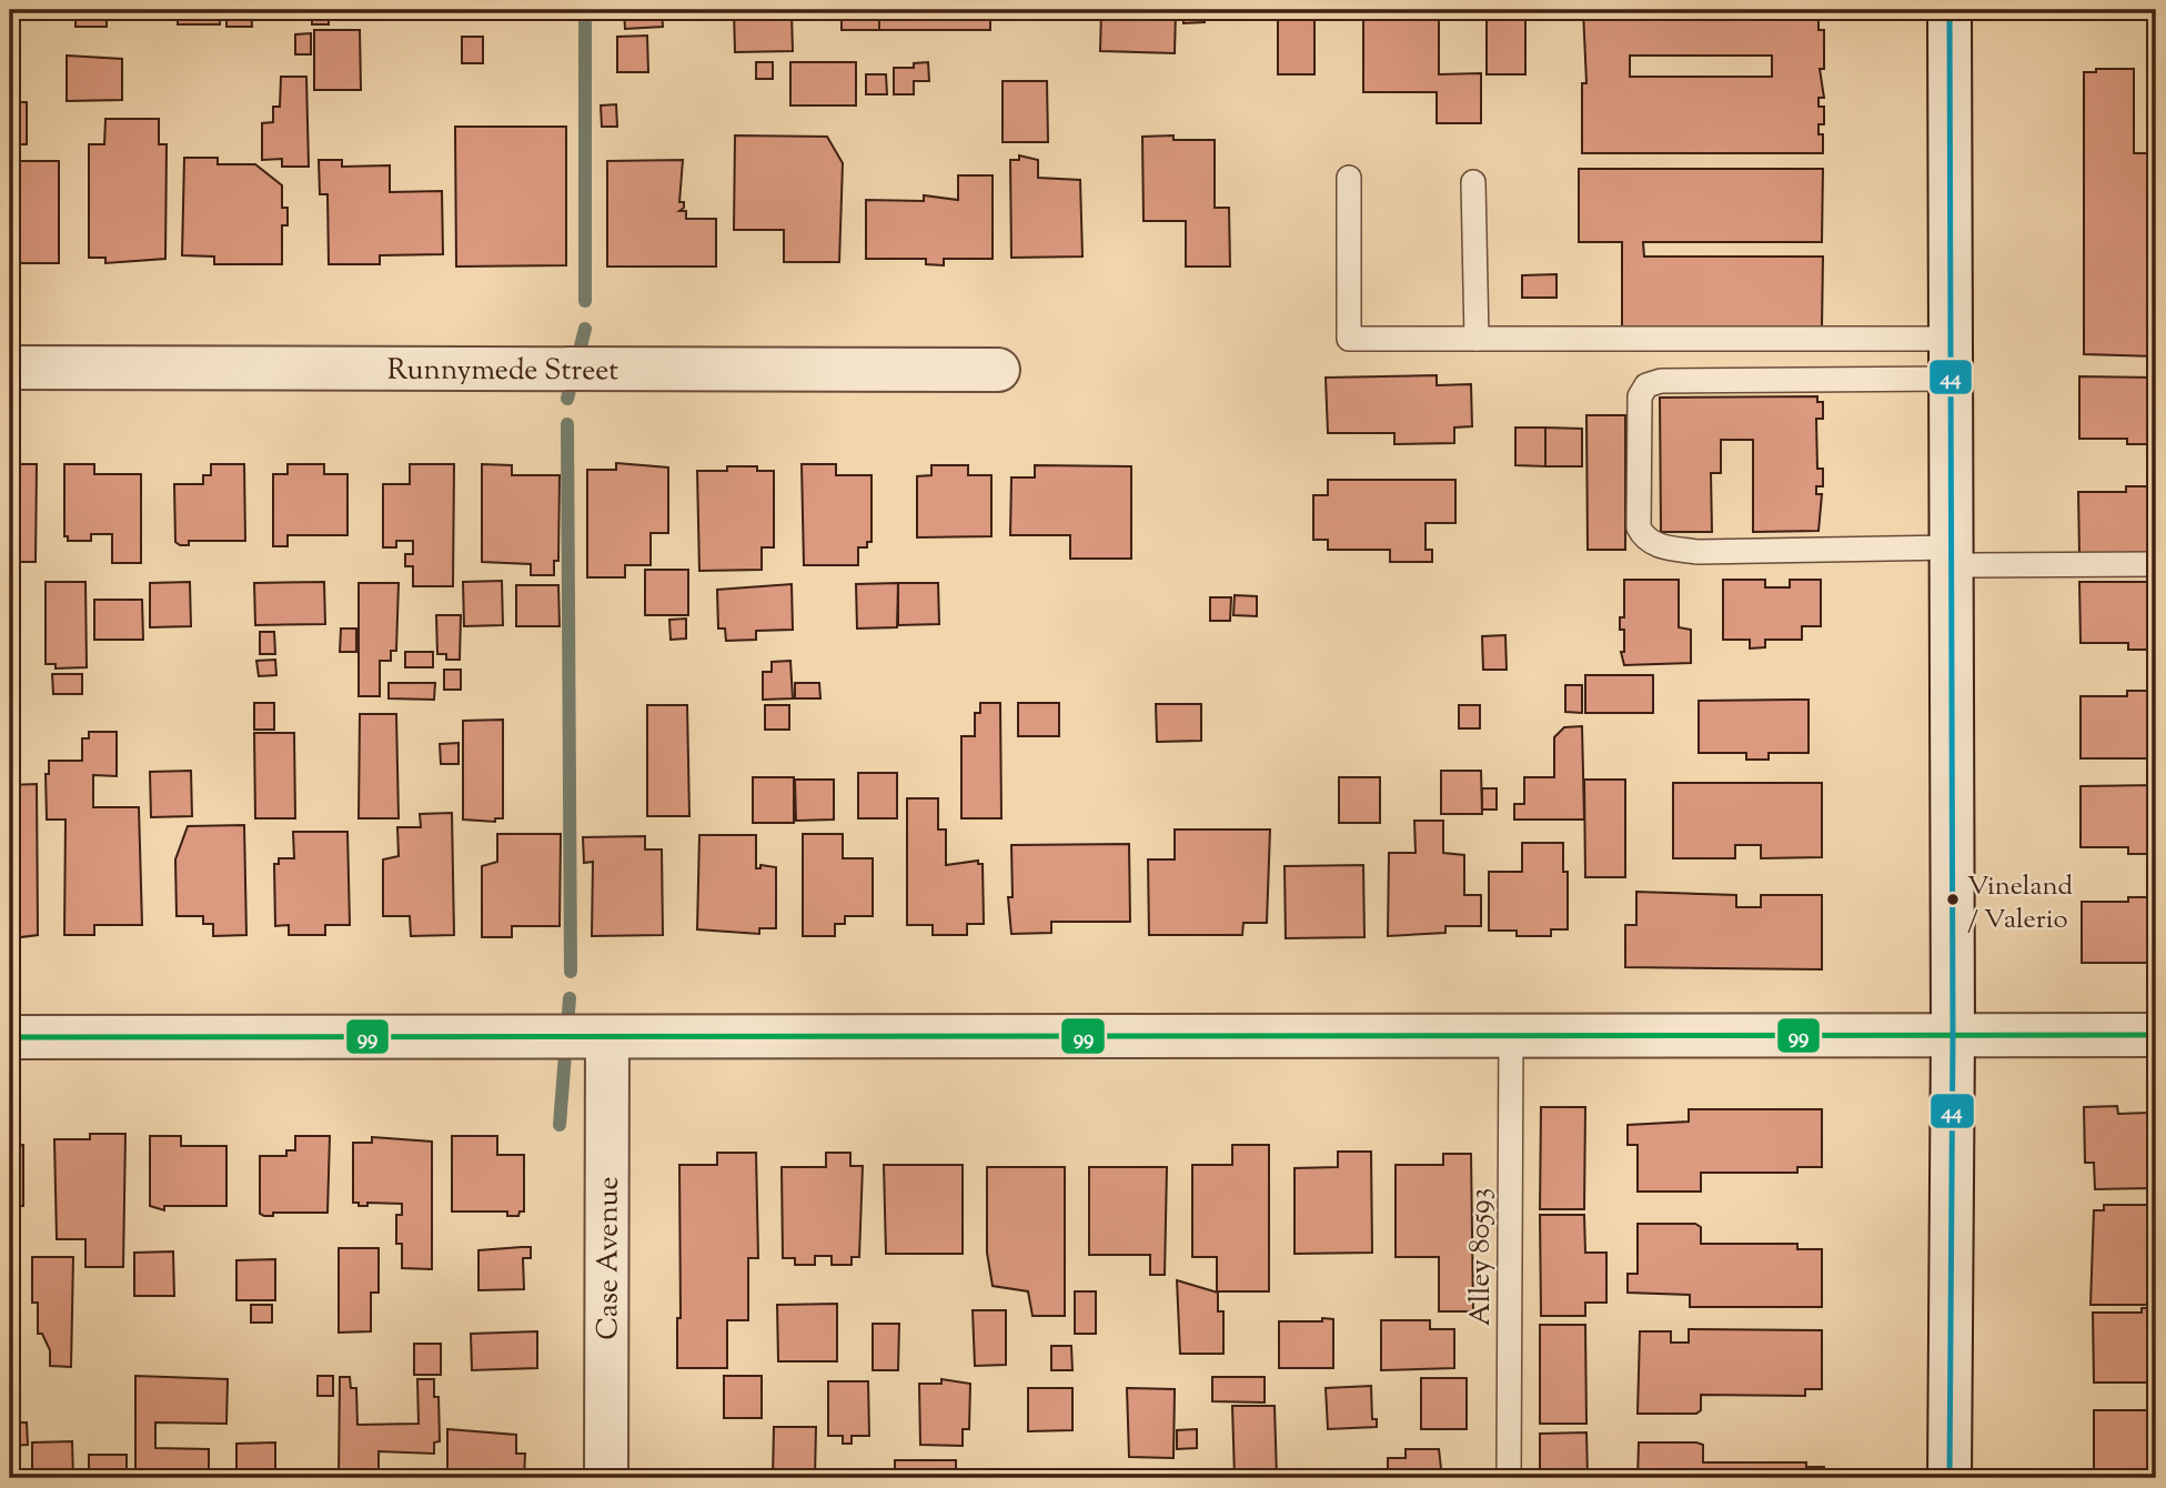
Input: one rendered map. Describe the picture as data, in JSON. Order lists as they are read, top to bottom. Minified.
{"streets":{"street":["Runnymede Street","Case Avenue"],"lane":["Alley 80593"]},"places":["Vineland / Valerio"],"lines":["transit line 44","transit line 99"]}
